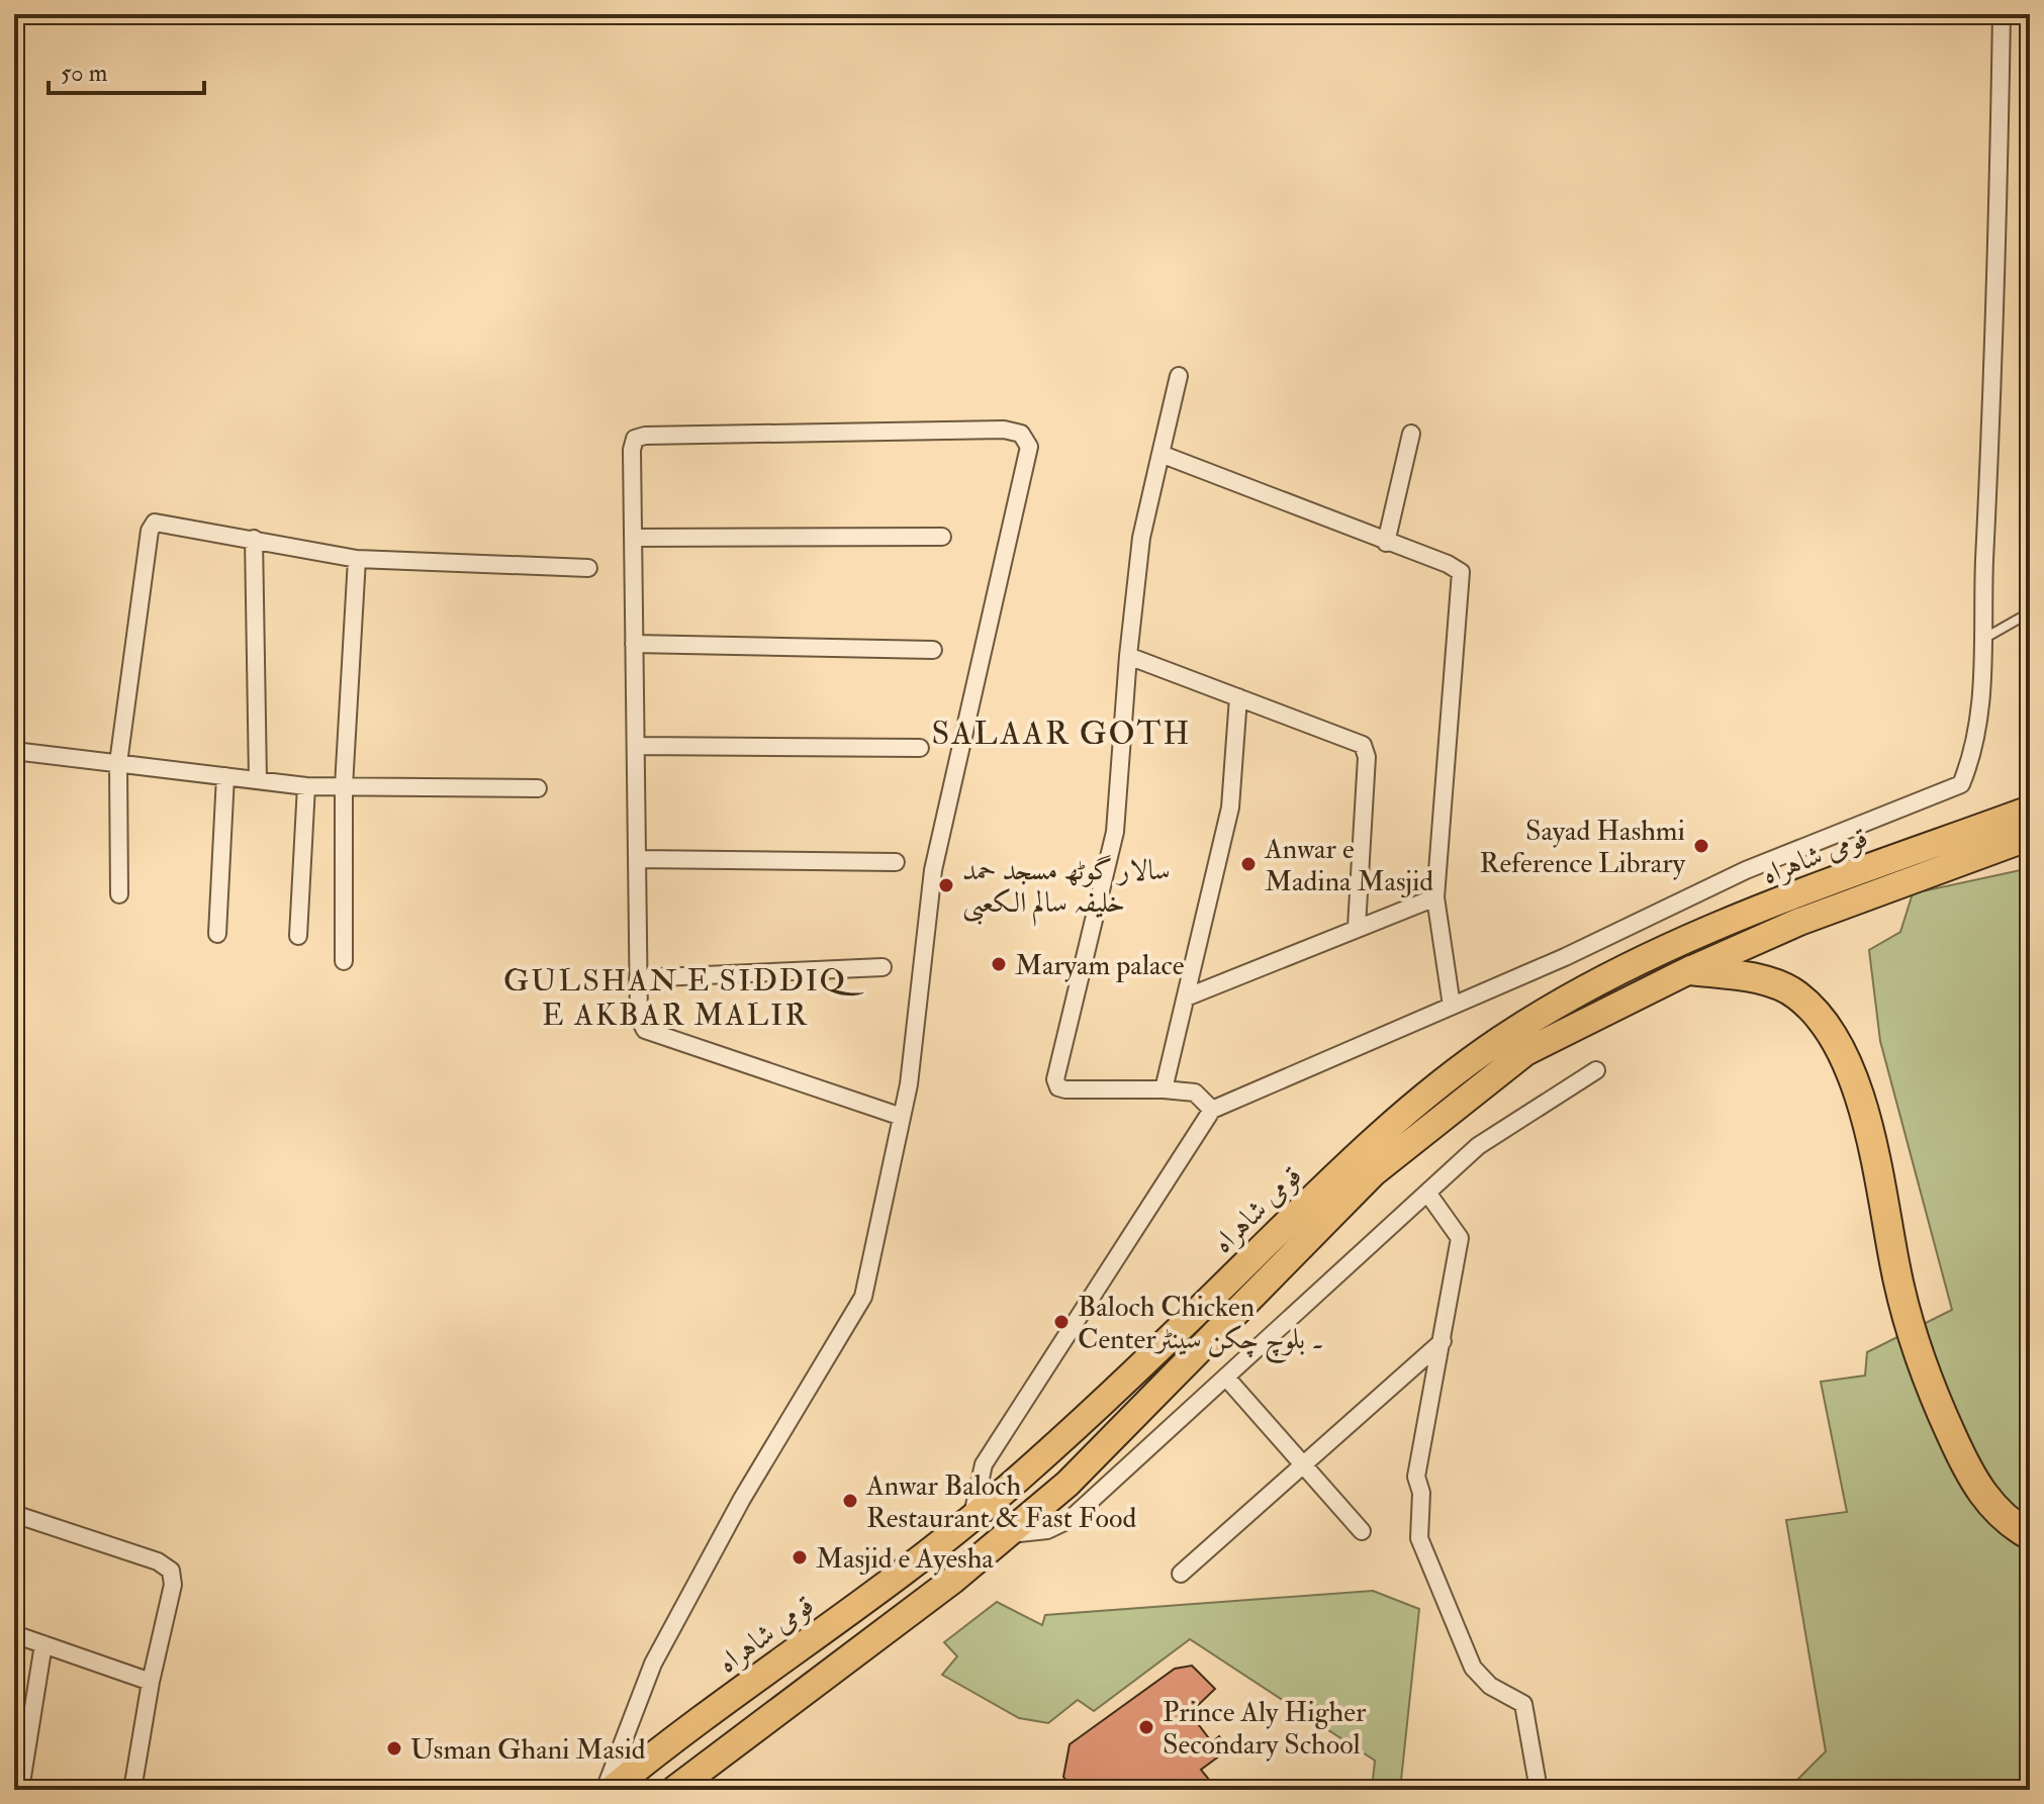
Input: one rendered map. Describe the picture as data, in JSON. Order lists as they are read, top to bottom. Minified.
{"streets":{"highway":["قومی شاہراہ"]},"districts":["SALAAR GOTH","GULSHAN E SIDDIQ E AKBAR MALIR"],"places":["Sayad Hashmi Reference Library","Anwar e Madina Masjid","سالار گوٹھ مسجد حمد خلیفہ سالم الکعبی","Maryam palace","Baloch Chicken Center۔ بلوچ چکن سینٹر","Anwar Baloch Restaurant & Fast Food","Masjid e Ayesha","Prince Aly Higher Secondary School","Usman Ghani Masid"],"scale_bar":"50 m"}
